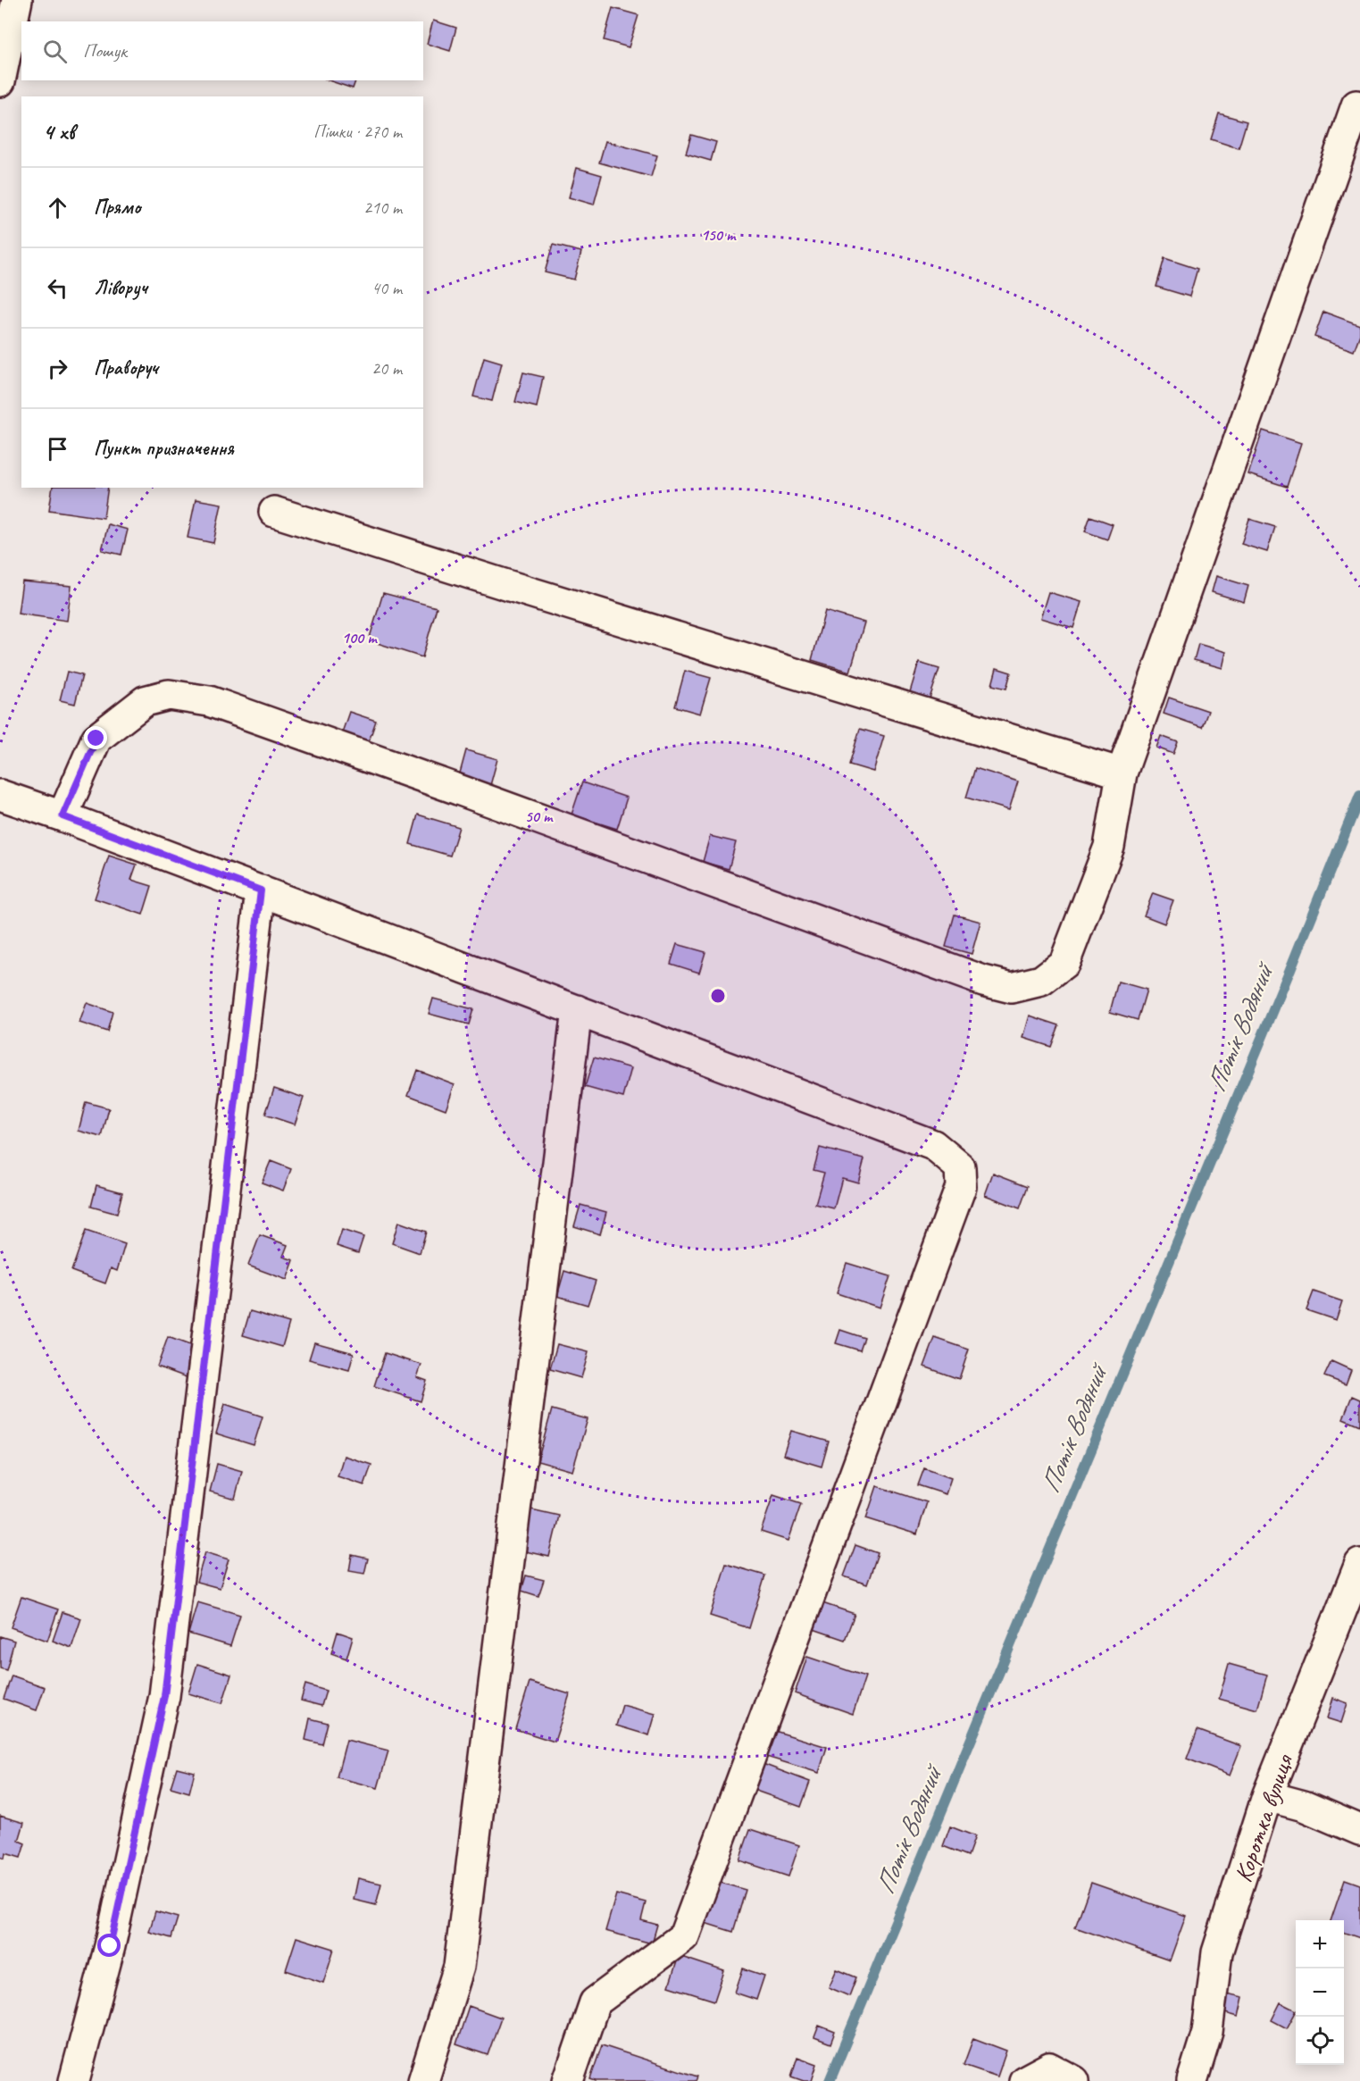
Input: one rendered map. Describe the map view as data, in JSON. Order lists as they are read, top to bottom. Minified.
{"streets":{"street":["Коротка вулиця"]},"water":["Потік Водяний"],"page":{"search":"Пошук","heading":["4 хв","Пішки · 270 m"],"list":[["Прямо","210 m"],["Ліворуч","40 m"],["Праворуч","20 m"],"Пункт призначення"],"map_buttons":["+","−"]},"rings":["150 m","100 m","50 m"]}
